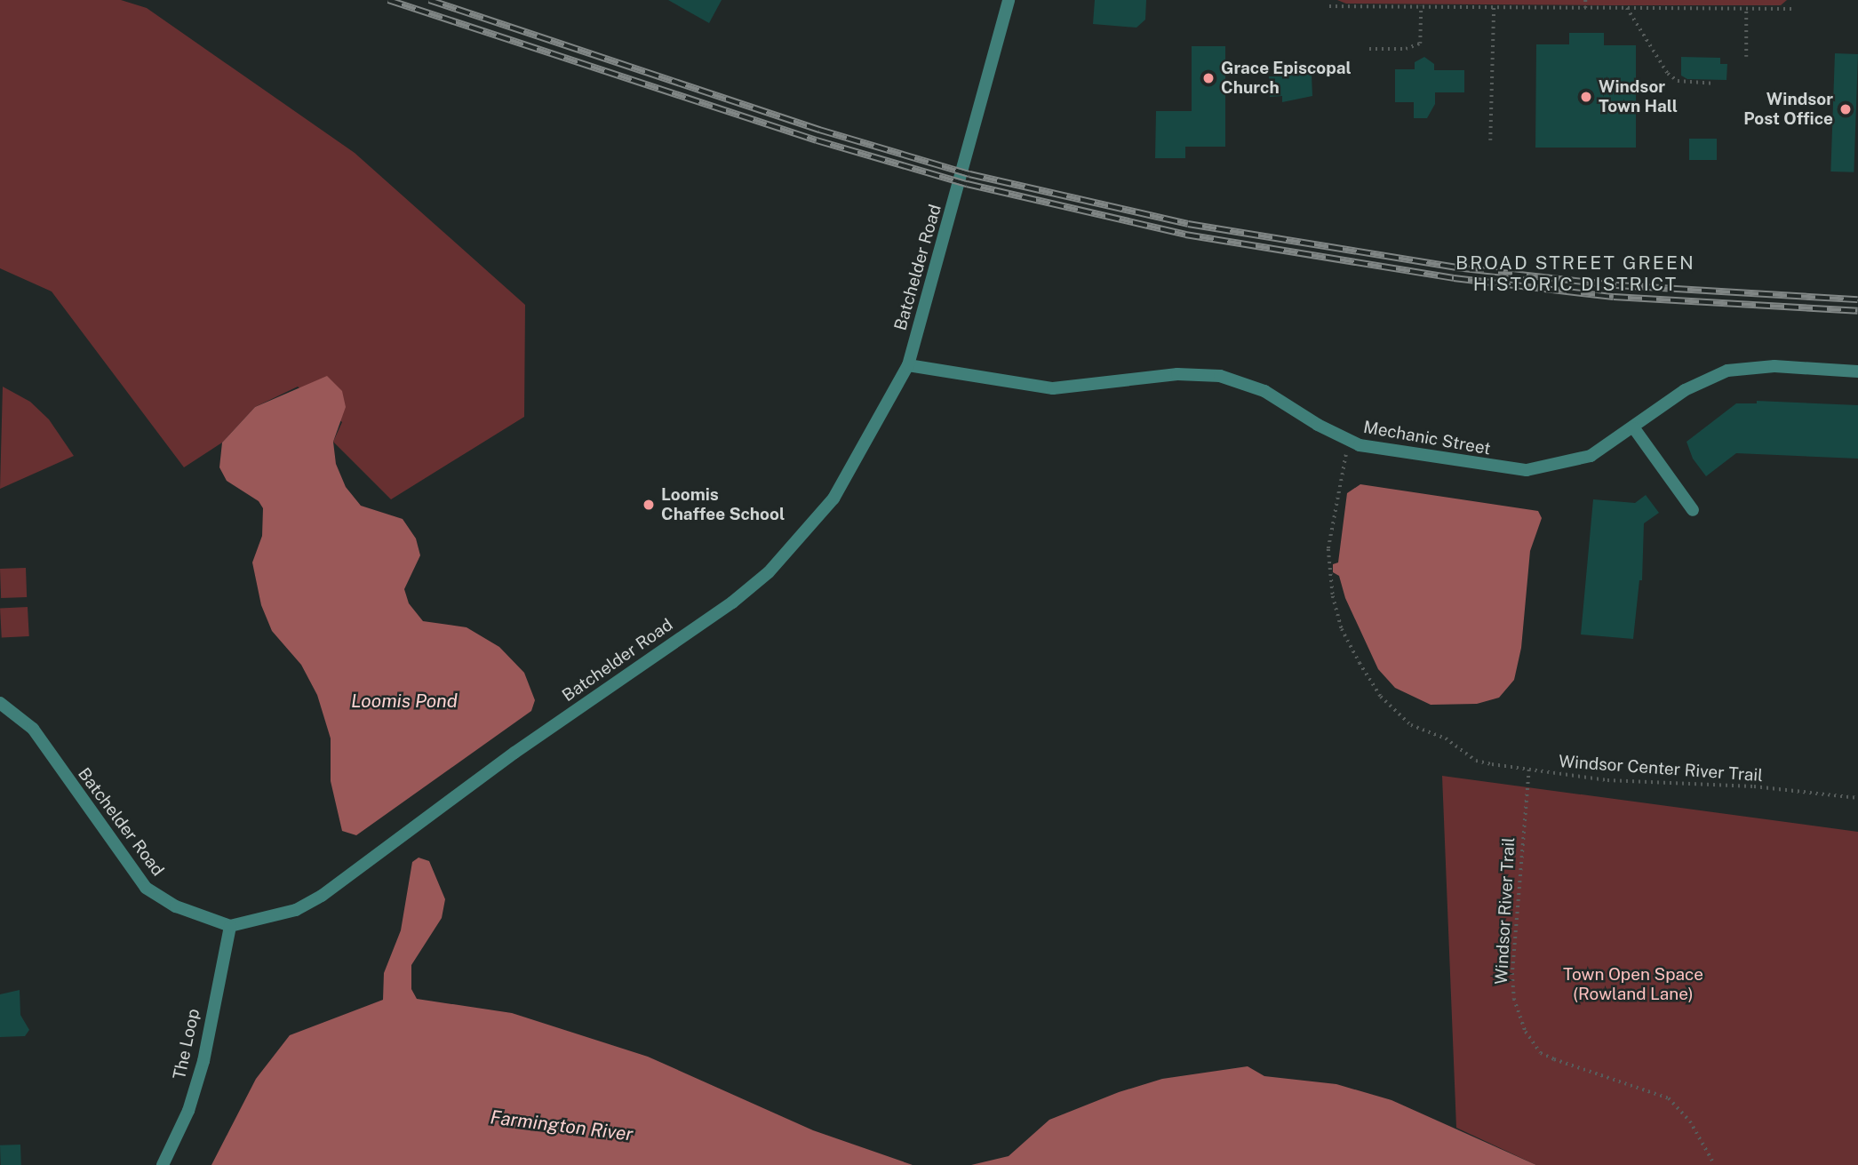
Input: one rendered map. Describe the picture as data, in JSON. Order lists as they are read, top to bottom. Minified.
{"streets":{"street":["Batchelder Road","Mechanic Street","The Loop"],"path":["Windsor Center River Trail","Windsor River Trail"]},"crossings":[["Batchelder Road","Mechanic Street"],["Batchelder Road","The Loop"],["Mechanic Street","Windsor Center River Trail"],["Windsor Center River Trail","Windsor River Trail"]],"districts":["BROAD STREET GREEN HISTORIC DISTRICT"],"water":["Loomis Pond","Farmington River"],"parks":["Town Open Space (Rowland Lane)"],"places":["Grace Episcopal Church","Windsor Town Hall","Windsor Post Office","Loomis Chaffee School"]}
